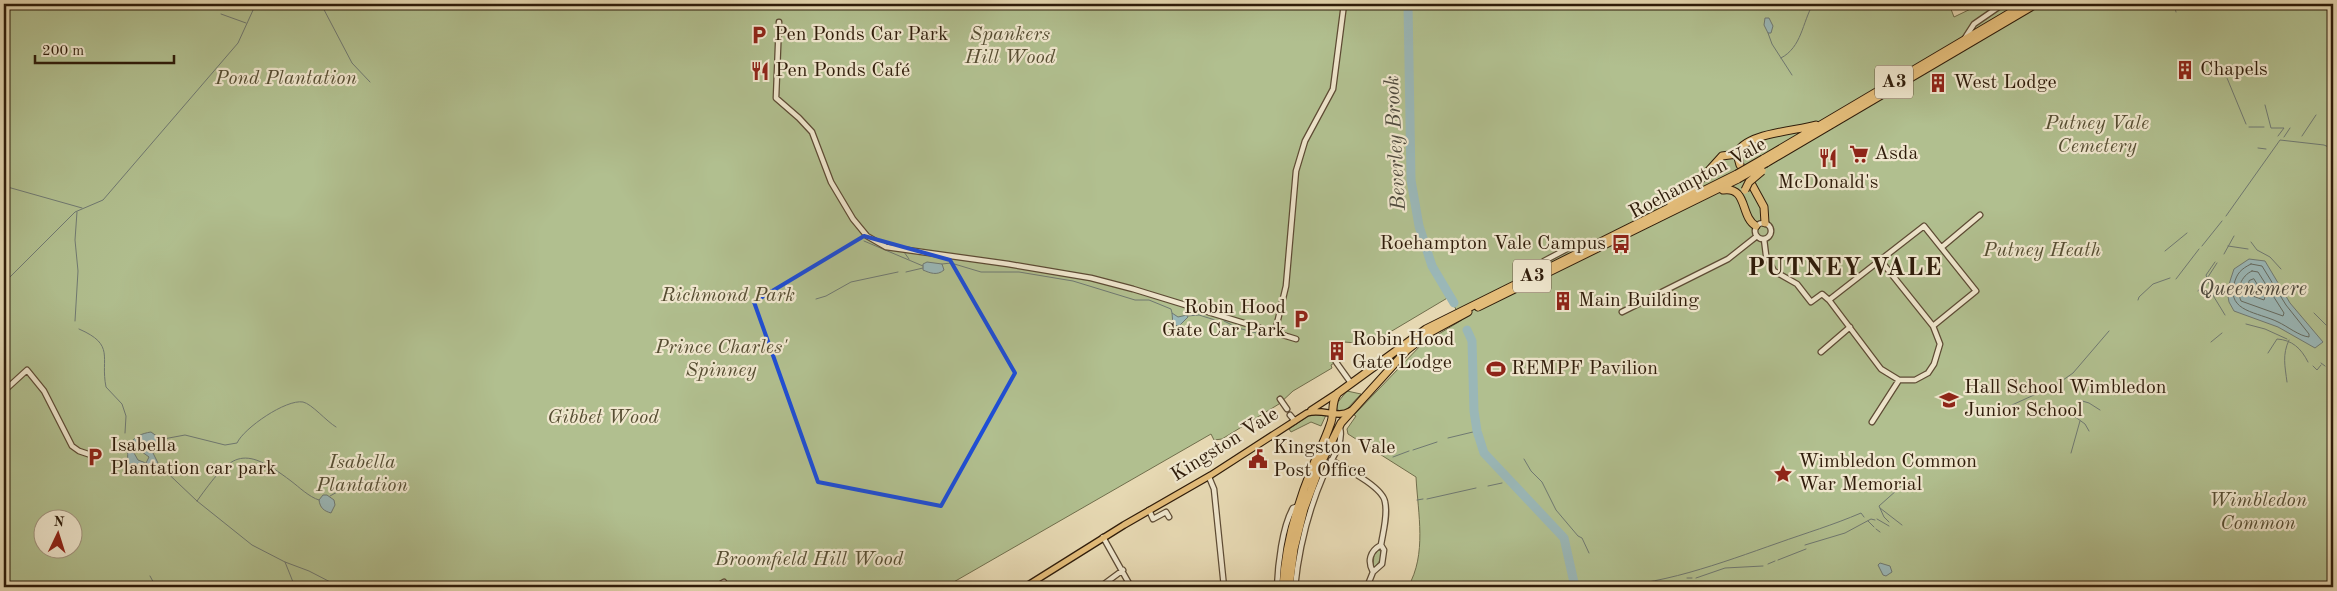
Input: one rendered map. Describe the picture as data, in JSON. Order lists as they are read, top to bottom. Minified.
{"streets":{"highway":["A3","Roehampton Vale"],"main road":["Kingston Vale"]},"crossings":[["A3","Roehampton Vale"],["A3","Kingston Vale"]],"districts":["PUTNEY VALE"],"water":["Beverley Brook","Queensmere"],"parks":["Spankers Hill Wood","Pond Plantation","Putney Vale Cemetery","Putney Heath","Richmond Park","Prince Charles' Spinney","Gibbet Wood","Isabella Plantation","Wimbledon Common","Broomfield Hill Wood"],"places":{"parking":["Pen Ponds Car Park","Robin Hood Gate Car Park","Isabella Plantation car park"],"building":["Chapels","West Lodge","Main Building","Robin Hood Gate Lodge"],"restaurant":["Pen Ponds Café","McDonald's"],"supermarket":["Asda"],"bus stop":["Roehampton Vale Campus"],"sports":["REMPF Pavilion"],"school or university":["Hall School Wimbledon Junior School"],"public building":["Kingston Vale Post Office"],"place":["Wimbledon Common War Memorial"]},"scale_bar":"200 m","north":"top"}
